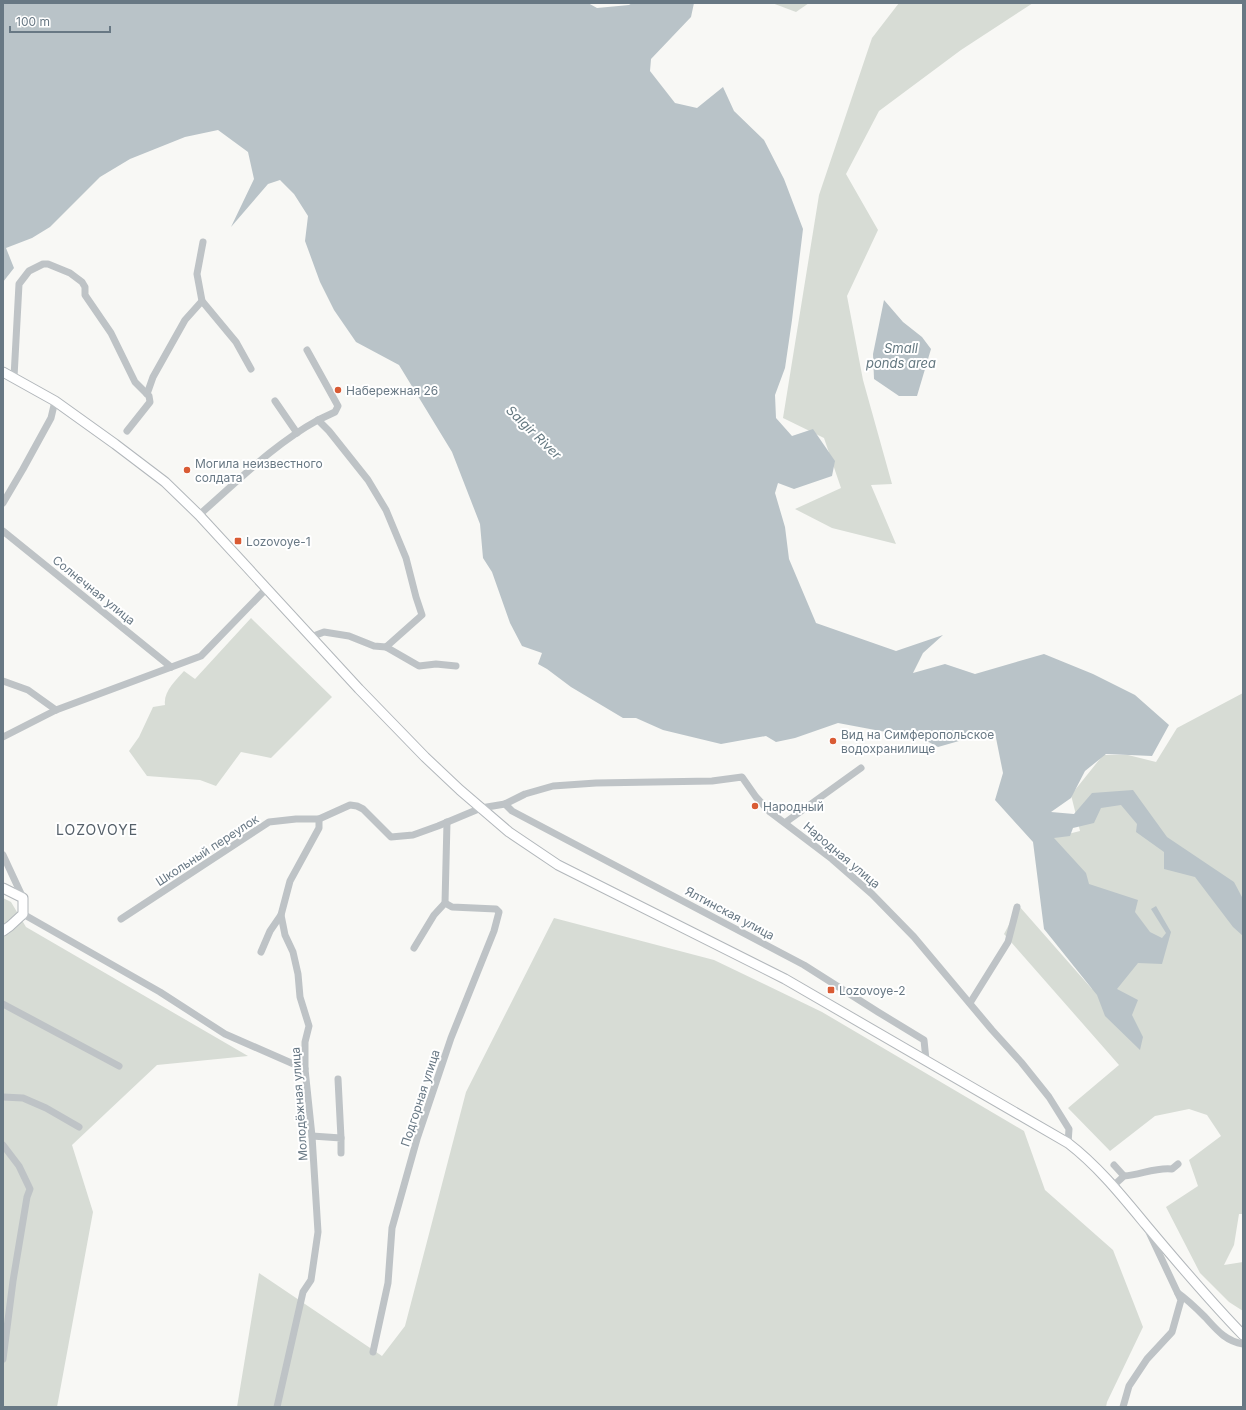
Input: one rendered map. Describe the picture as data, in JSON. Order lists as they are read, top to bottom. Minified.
{"streets":{"street":["Солнечная улица","Школьный переулок","Народная улица","Ялтинская улица","Подгорная улица","Молодёжная улица"]},"crossings":[["Школьный переулок","Народная улица"],["Школьный переулок","Молодёжная улица"],["Народная улица","Ялтинская улица"]],"districts":["LOZOVOYE"],"water":["Small ponds area","Salgir River"],"places":{"other":["Набережная 26","Могила неизвестного солдата","Вид на Симферопольское водохранилище","Народный"],"transit":["Lozovoye-1","Lozovoye-2"]},"scale_bar":"100 m"}
